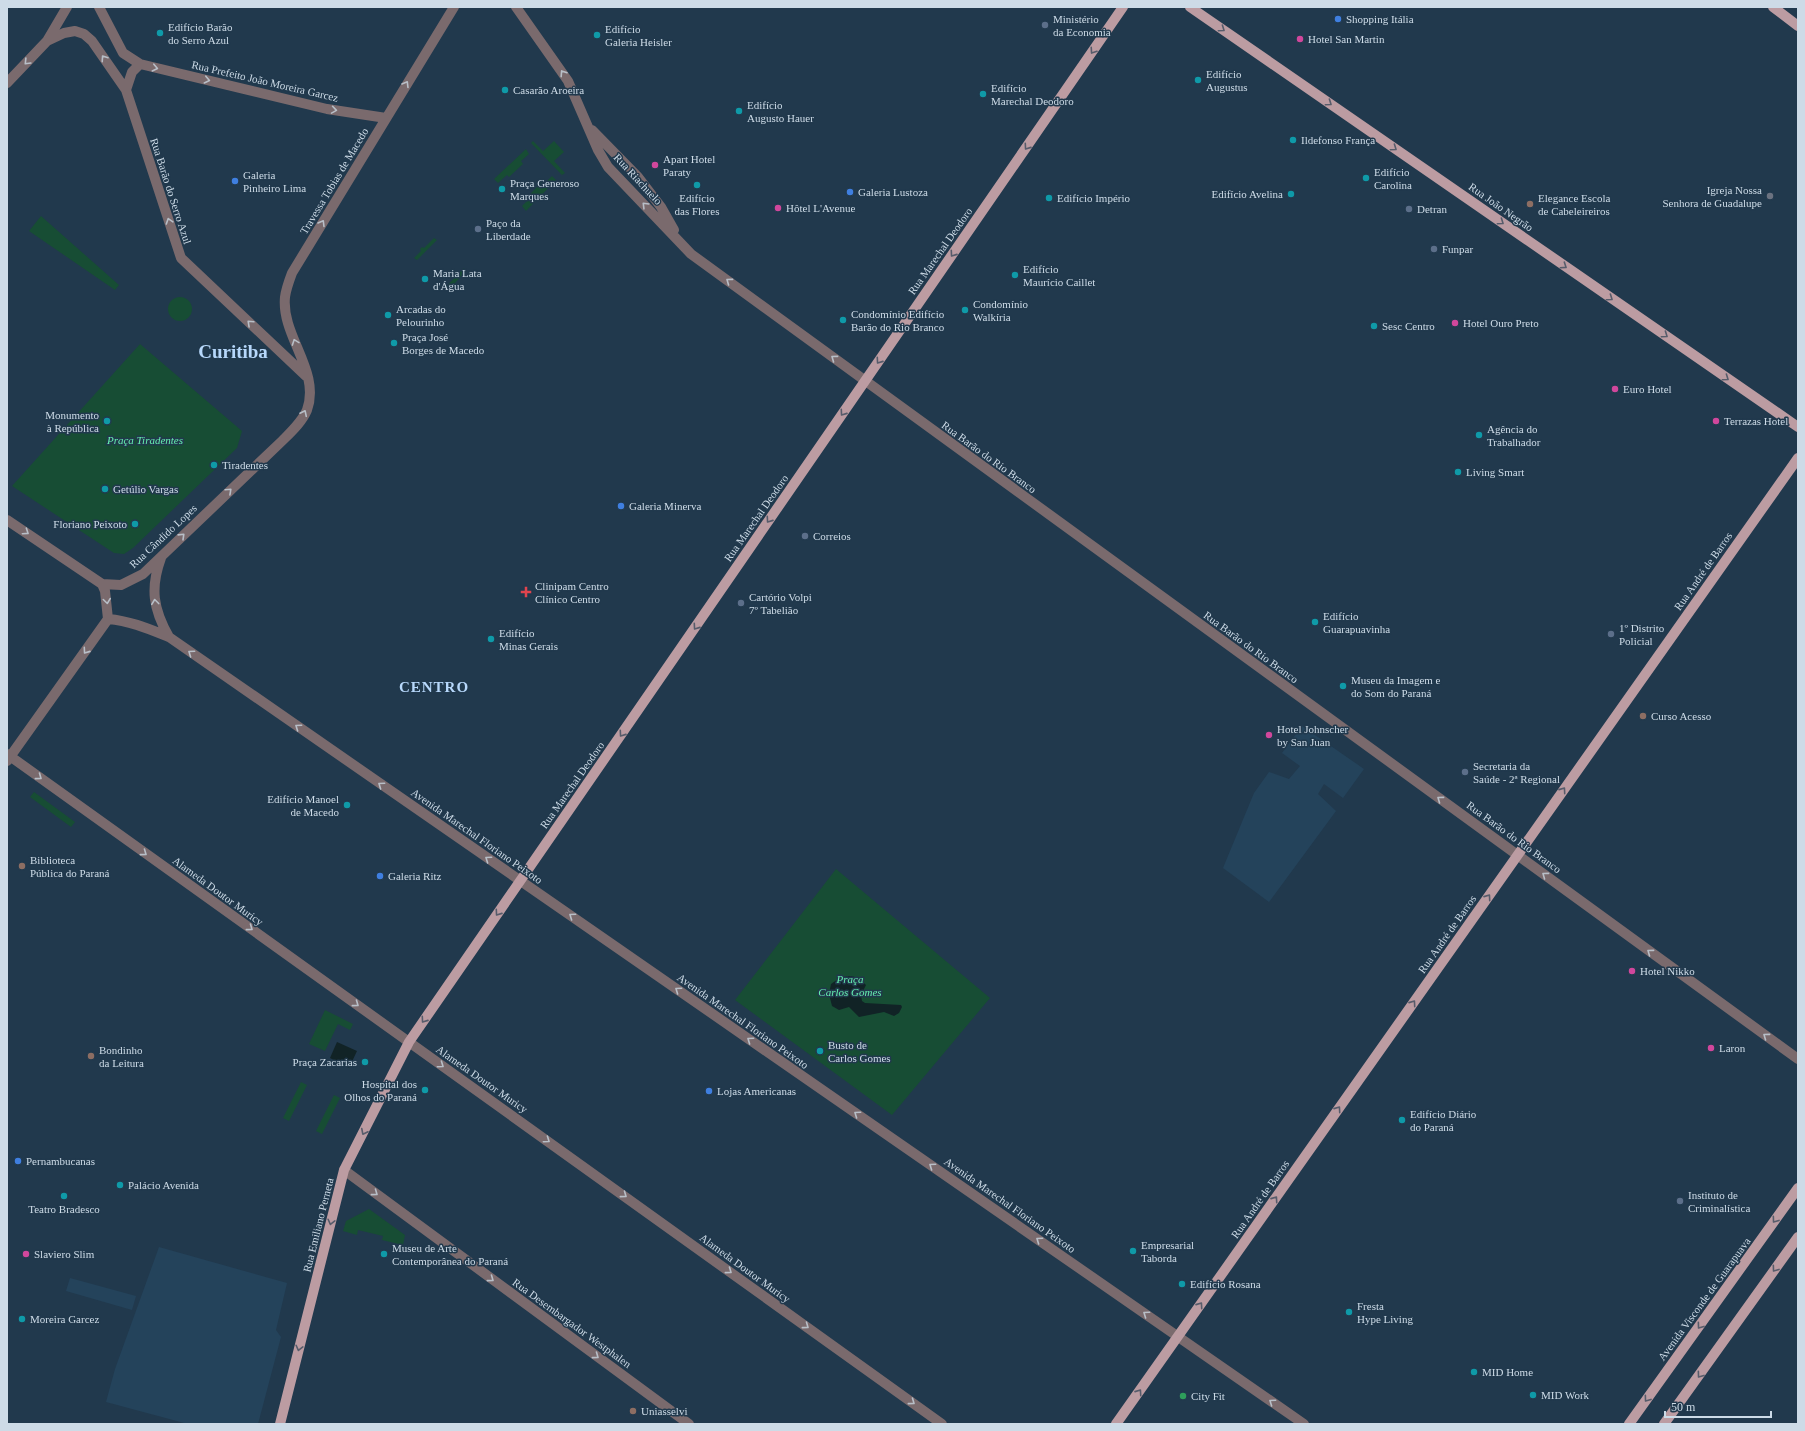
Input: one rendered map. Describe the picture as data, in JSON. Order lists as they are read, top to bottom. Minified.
{"streets":{"main road":["Rua João Negrão","Rua Marechal Deodoro","Rua André de Barros","Rua Emiliano Perneta","Avenida Visconde de Guarapuava"],"street":["Rua Prefeito João Moreira Garcez","Rua Riachuelo","Travessa Tobias de Macedo","Rua Barão do Serro Azul","Rua Barão do Rio Branco","Rua Cândido Lopes","Avenida Marechal Floriano Peixoto","Alameda Doutor Muricy","Rua Desembargador Westphalen"]},"crossings":[["Rua Prefeito João Moreira Garcez","Travessa Tobias de Macedo"],["Rua Riachuelo","Rua Barão do Rio Branco"],["Travessa Tobias de Macedo","Rua Barão do Serro Azul"],["Travessa Tobias de Macedo","Rua Cândido Lopes"],["Rua Barão do Serro Azul","Rua Cândido Lopes"],["Rua Marechal Deodoro","Rua Barão do Rio Branco"],["Rua Marechal Deodoro","Avenida Marechal Floriano Peixoto"],["Rua Marechal Deodoro","Alameda Doutor Muricy"],["Rua Marechal Deodoro","Rua Emiliano Perneta"],["Rua Barão do Rio Branco","Rua André de Barros"],["Rua Cândido Lopes","Avenida Marechal Floriano Peixoto"],["Rua André de Barros","Avenida Marechal Floriano Peixoto"],["Alameda Doutor Muricy","Rua Emiliano Perneta"],["Rua Emiliano Perneta","Rua Desembargador Westphalen"]],"one_way":["Rua Prefeito João Moreira Garcez","Travessa Tobias de Macedo","Rua Barão do Serro Azul","Rua João Negrão","Rua Marechal Deodoro","Rua Barão do Rio Branco","Rua Cândido Lopes","Rua André de Barros","Avenida Marechal Floriano Peixoto","Alameda Doutor Muricy","Rua Emiliano Perneta","Rua Desembargador Westphalen"],"districts":["Curitiba","CENTRO"],"parks":["Praça Tiradentes","Praça Carlos Gomes"],"places":{"other":["Shopping Itália","Ministério da Economia","Edifício Barão do Serro Azul","Edifício Galeria Heisler","Hotel San Martin","Edifício Augustus","Casarão Aroeira","Edifício Marechal Deodoro","Edifício Augusto Hauer","Ildefonso França","Apart Hotel Paraty","Edifício Carolina","Galeria Pinheiro Lima","Edifício das Flores","Praça Generoso Marques","Galeria Lustoza","Edifício Avelina","Igreja Nossa Senhora de Guadalupe","Edifício Império","Elegance Escola de Cabeleireiros","Hôtel L'Avenue","Detran","Paço da Liberdade","Funpar","Edifício Maurício Caillet","Maria Lata d'Água","Condomínio Walkíria","Arcadas do Pelourinho","Condomínio Edifício Barão do Rio Branco","Hotel Ouro Preto","Sesc Centro","Praça José Borges de Macedo","Euro Hotel","Monumento à República","Terrazas Hotel","Agência do Trabalhador","Tiradentes","Living Smart","Getúlio Vargas","Galeria Minerva","Floriano Peixoto","Correios","Cartório Volpi 7º Tabelião","Edifício Guarapuavinha","1º Distrito Policial","Edifício Minas Gerais","Museu da Imagem e do Som do Paraná","Curso Acesso","Hotel Johnscher by San Juan","Secretaria da Saúde - 2ª Regional","Edifício Manoel de Macedo","Biblioteca Pública do Paraná","Galeria Ritz","Hotel Nikko","Laron","Busto de Carlos Gomes","Bondinho da Leitura","Praça Zacarias","Hospital dos Olhos do Paraná","Lojas Americanas","Edifício Diário do Paraná","Pernambucanas","Palácio Avenida","Teatro Bradesco","Instituto de Criminalística","Empresarial Taborda","Slaviero Slim","Museu de Arte Contemporânea do Paraná","Edifício Rosana","Fresta Hype Living","Moreira Garcez","MID Home","MID Work","City Fit","Uniasselvi"],"health":["Clinipam Centro Clínico Centro"]},"scale_bar":"50 m"}
